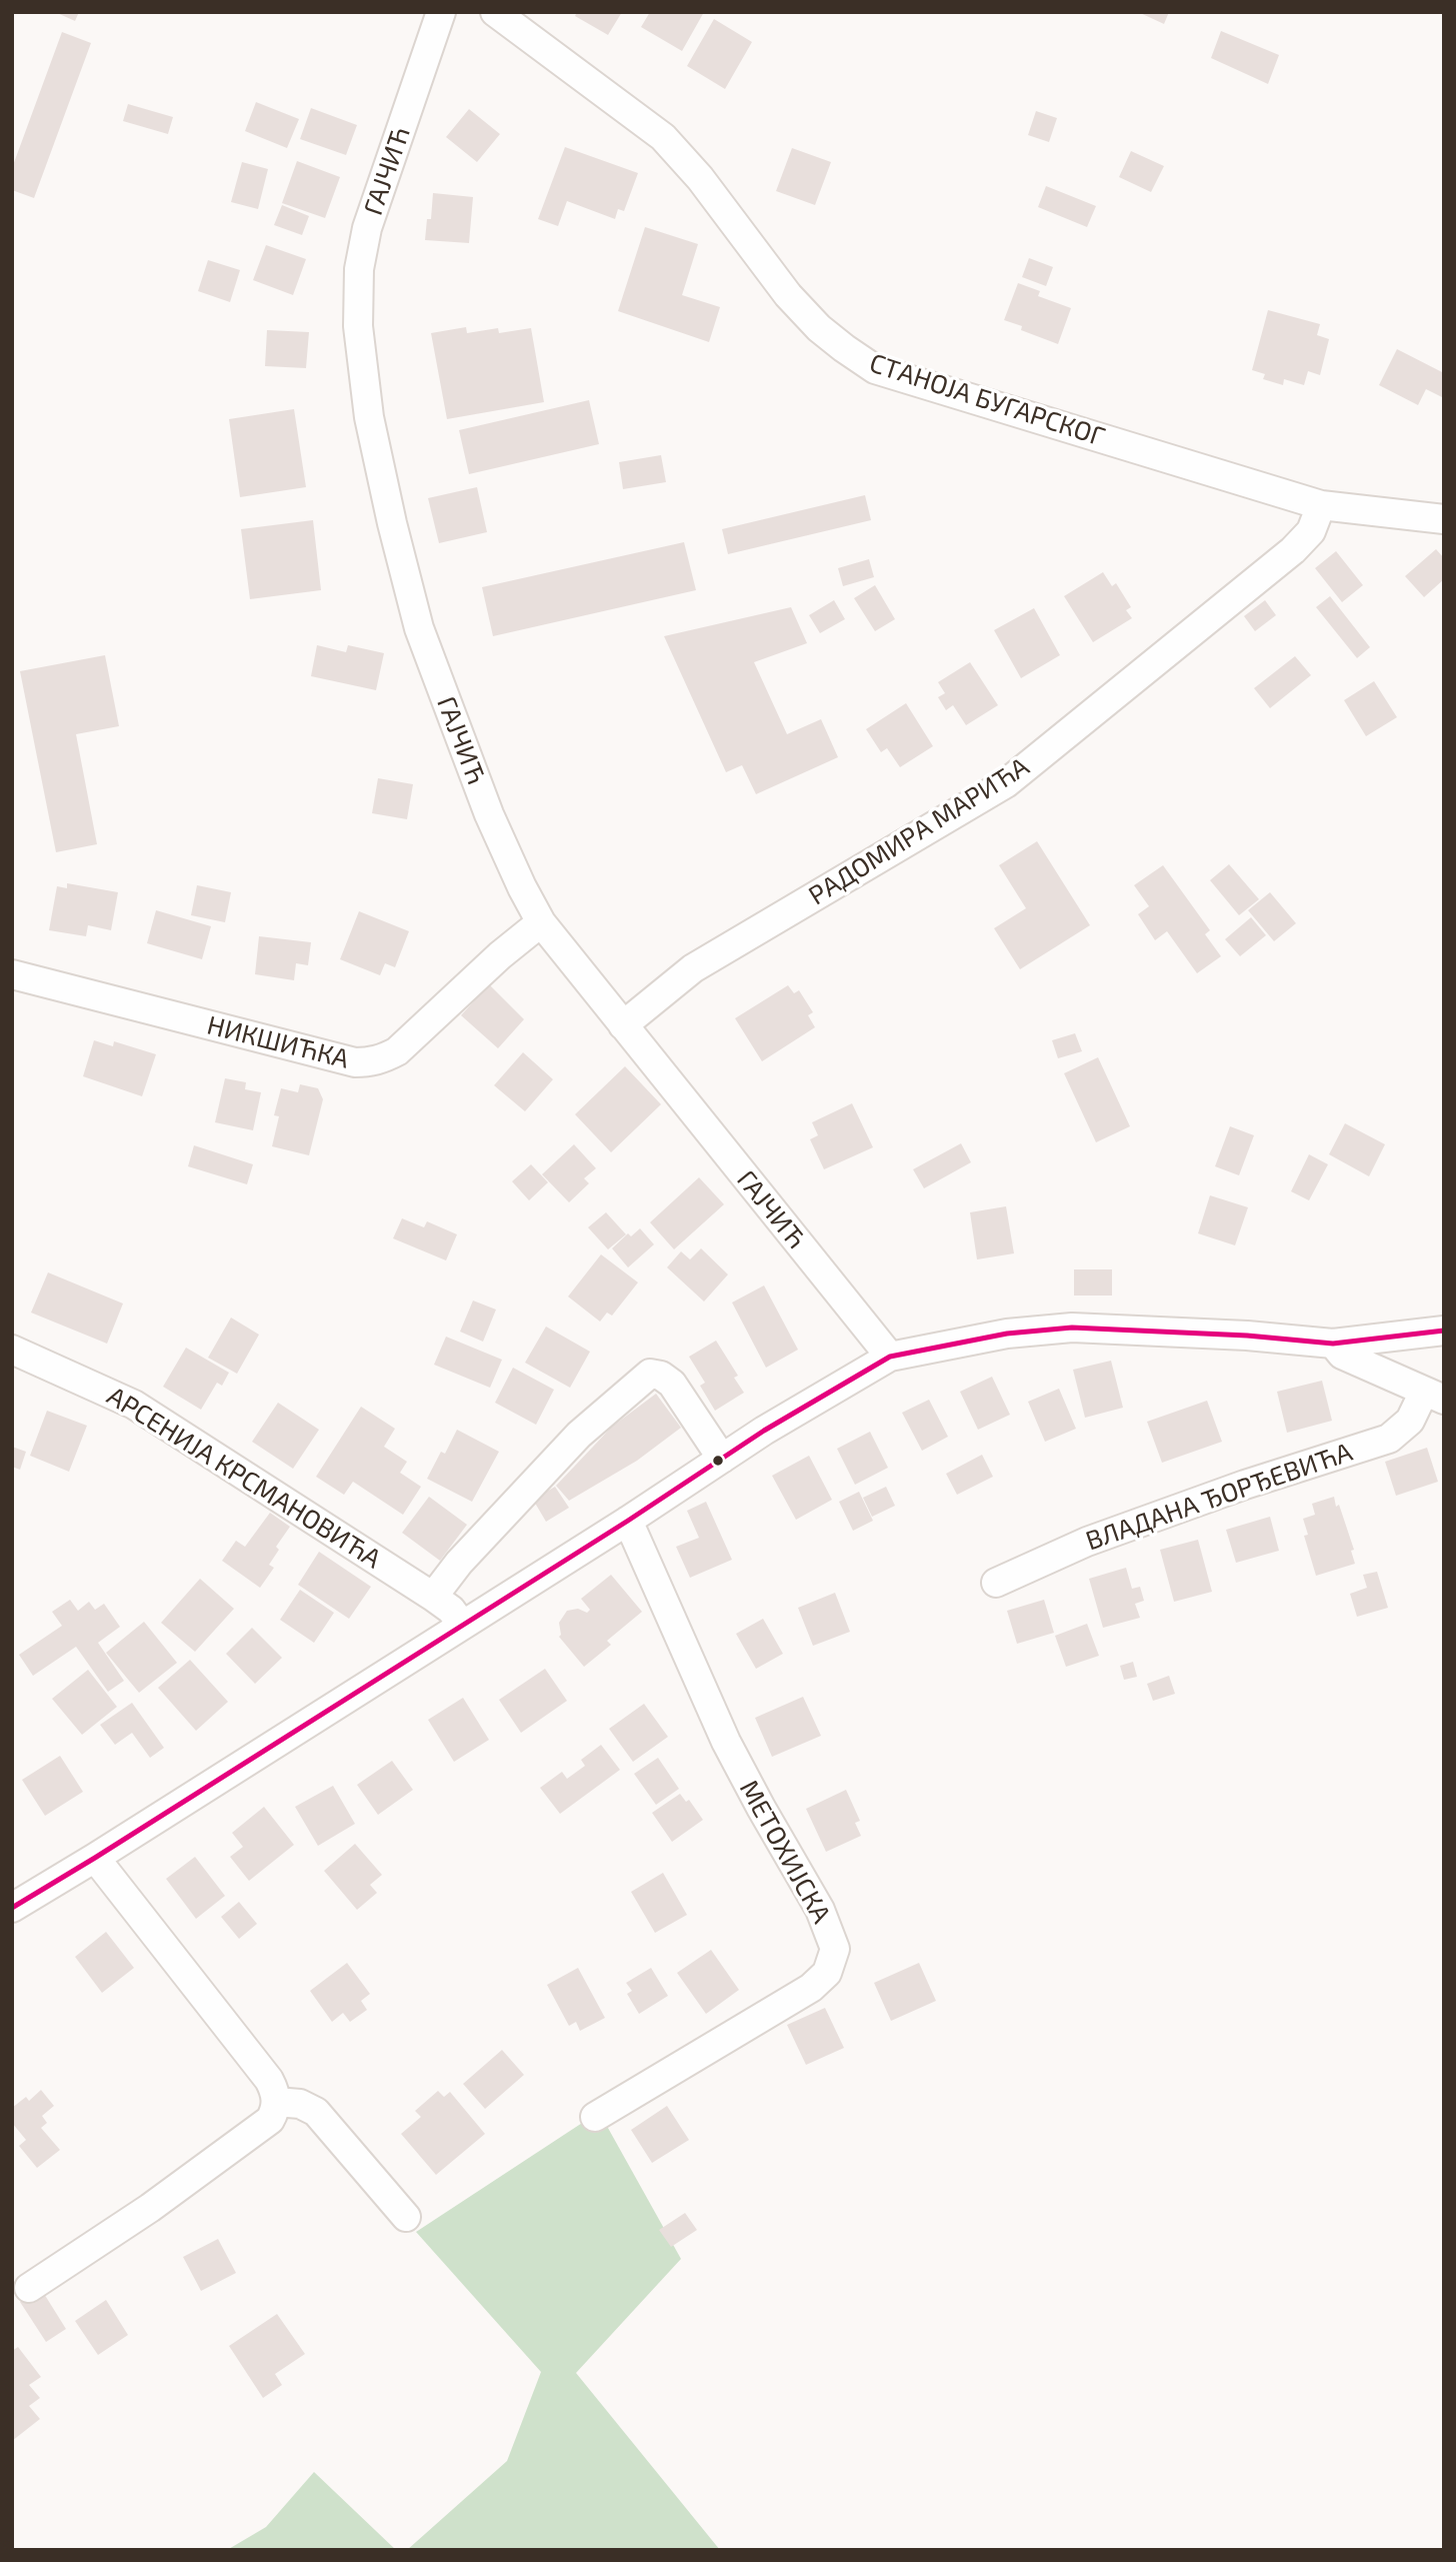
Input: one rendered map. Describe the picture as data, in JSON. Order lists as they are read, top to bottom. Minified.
{"streets":{"street":["ГАЈЧИЋ","СТАНОЈА БУГАРСКОГ","РАДОМИРА МАРИЋА","НИКШИЋКА","АРСЕНИЈА КРСМАНОВИЋА","ВЛАДАНА ЂОРЂЕВИЋА","МЕТОХИЈСКА"]},"crossings":[["ГАЈЧИЋ","РАДОМИРА МАРИЋА"],["ГАЈЧИЋ","НИКШИЋКА"],["СТАНОЈА БУГАРСКОГ","РАДОМИРА МАРИЋА"]]}
